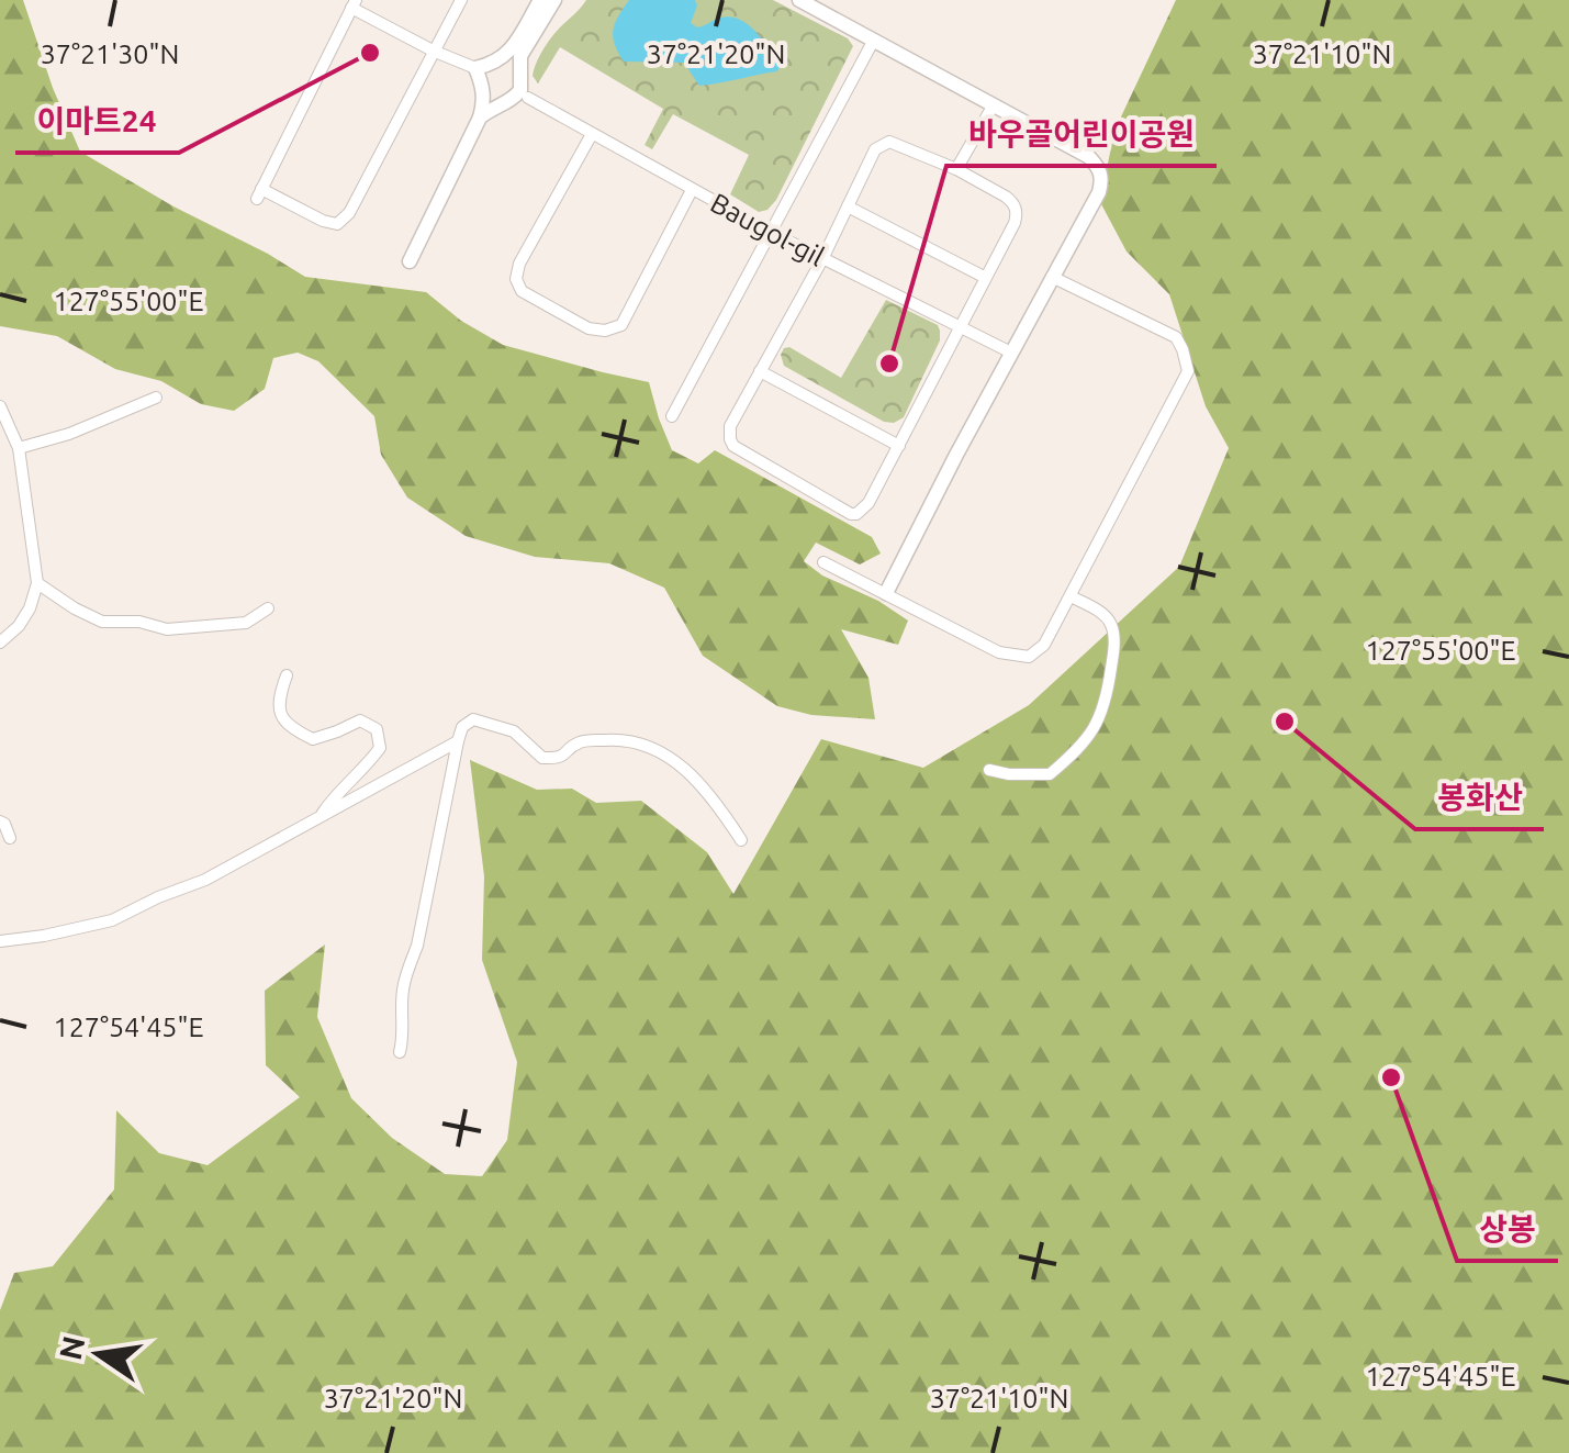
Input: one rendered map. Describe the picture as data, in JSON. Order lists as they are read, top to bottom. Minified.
{"streets":{"street":["Baugol-gil"]},"places":["이마트24","바우골어린이공원","봉화산","상봉"],"north":"left","coordinates":["37°21'20\"N","37°21'10\"N","37°21'30\"N","127°55'00\"E","127°54'45\"E"]}
